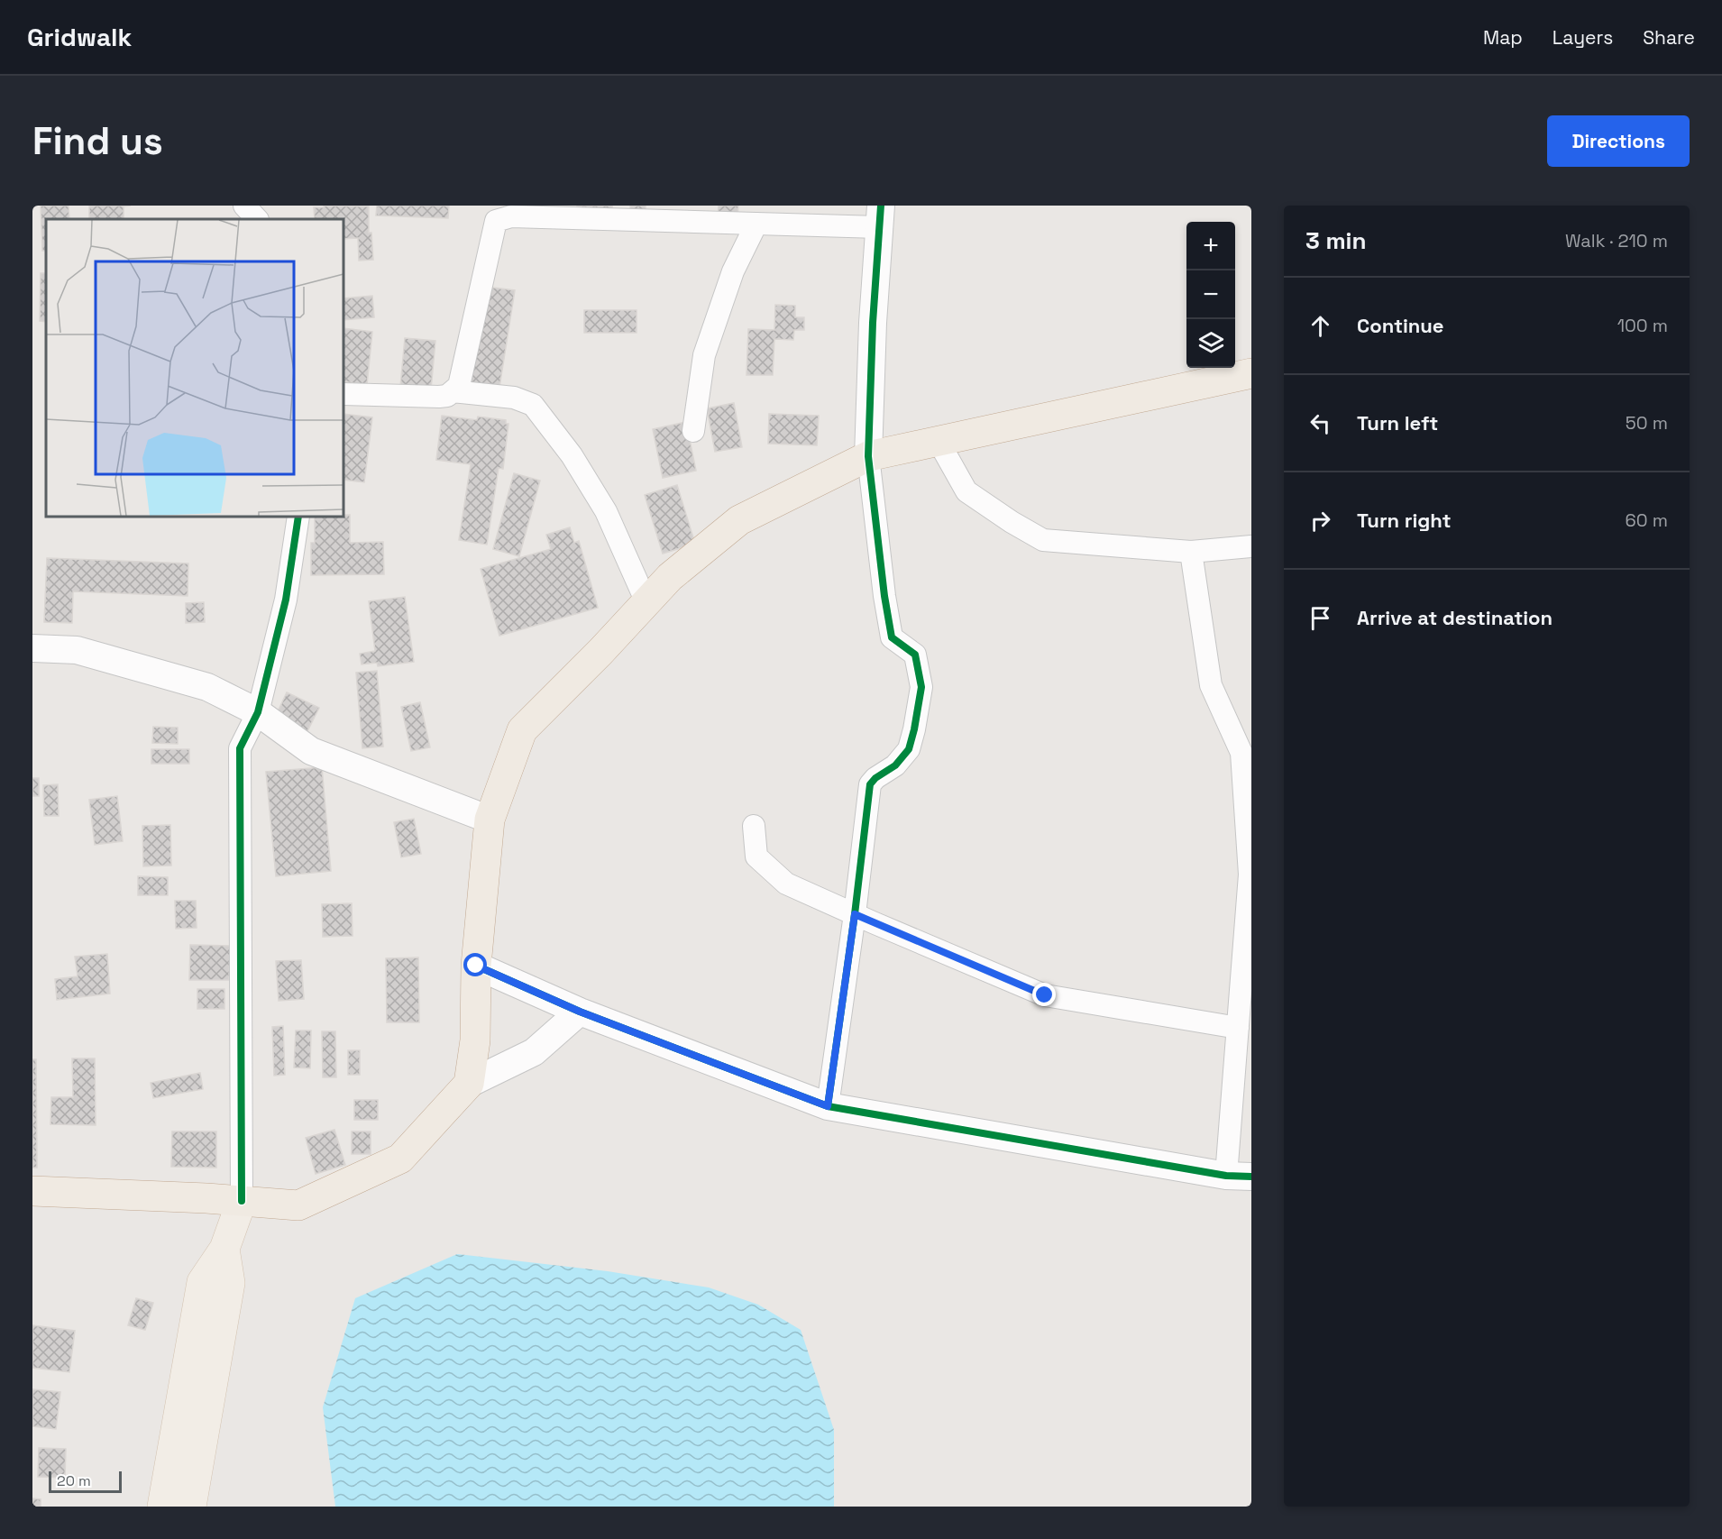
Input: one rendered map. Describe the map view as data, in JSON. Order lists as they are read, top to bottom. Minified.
{"scale_bar":"20 m","page":{"header":"Gridwalk","nav":["Map","Layers","Share"],"buttons":"Directions","title":"Find us","heading":["3 min","Walk · 210 m"],"map_buttons":["+","−"],"list":[["Continue","100 m"],["Turn left","50 m"],["Turn right","60 m"],"Arrive at destination"],"scale":"20 m"}}
